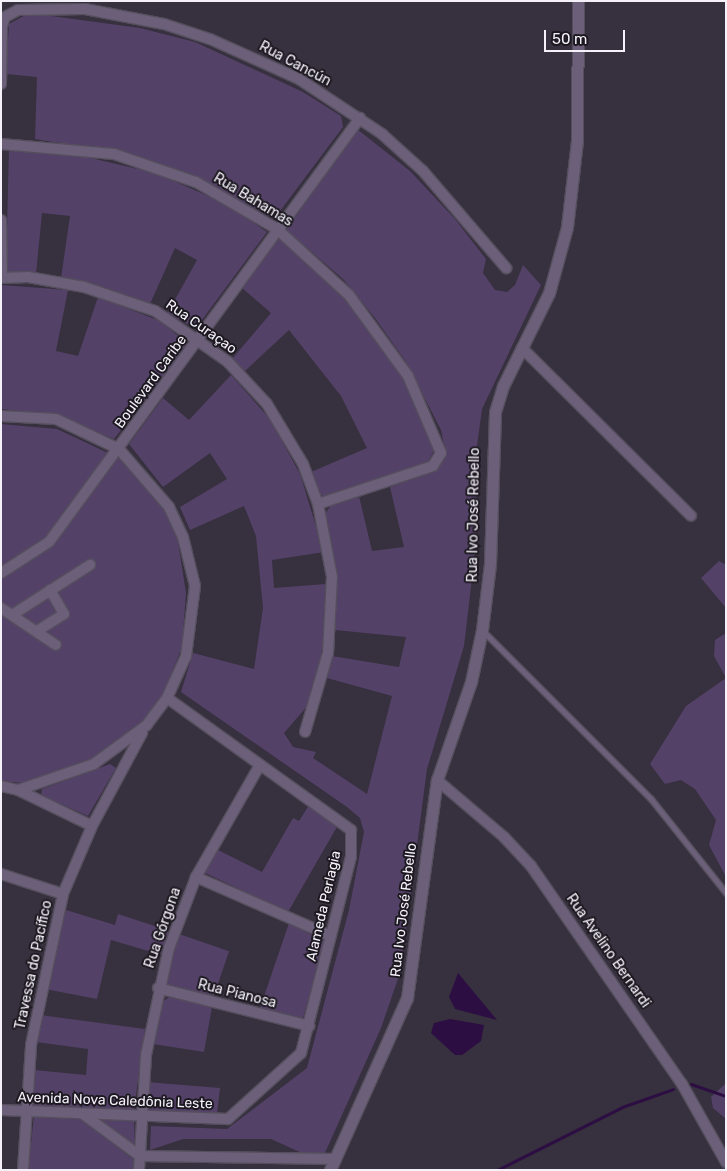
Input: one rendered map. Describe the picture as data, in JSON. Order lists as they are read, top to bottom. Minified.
{"streets":{"street":["Rua Cancún","Rua Bahamas","Rua Curaçao","Boulevard Caribe","Rua Ivo José Rebello","Alameda Perlagia","Rua Górgona","Rua Avelino Bernardi","Travessa do Pacífico","Rua Pianosa","Avenida Nova Caledônia Leste"]},"crossings":[["Rua Cancún","Boulevard Caribe"],["Rua Bahamas","Rua Curaçao"],["Rua Bahamas","Boulevard Caribe"],["Rua Curaçao","Boulevard Caribe"],["Rua Ivo José Rebello","Rua Avelino Bernardi"],["Alameda Perlagia","Rua Górgona"],["Alameda Perlagia","Rua Pianosa"],["Alameda Perlagia","Avenida Nova Caledônia Leste"],["Rua Górgona","Rua Pianosa"],["Rua Górgona","Avenida Nova Caledônia Leste"],["Travessa do Pacífico","Avenida Nova Caledônia Leste"]],"scale_bar":"50 m"}
